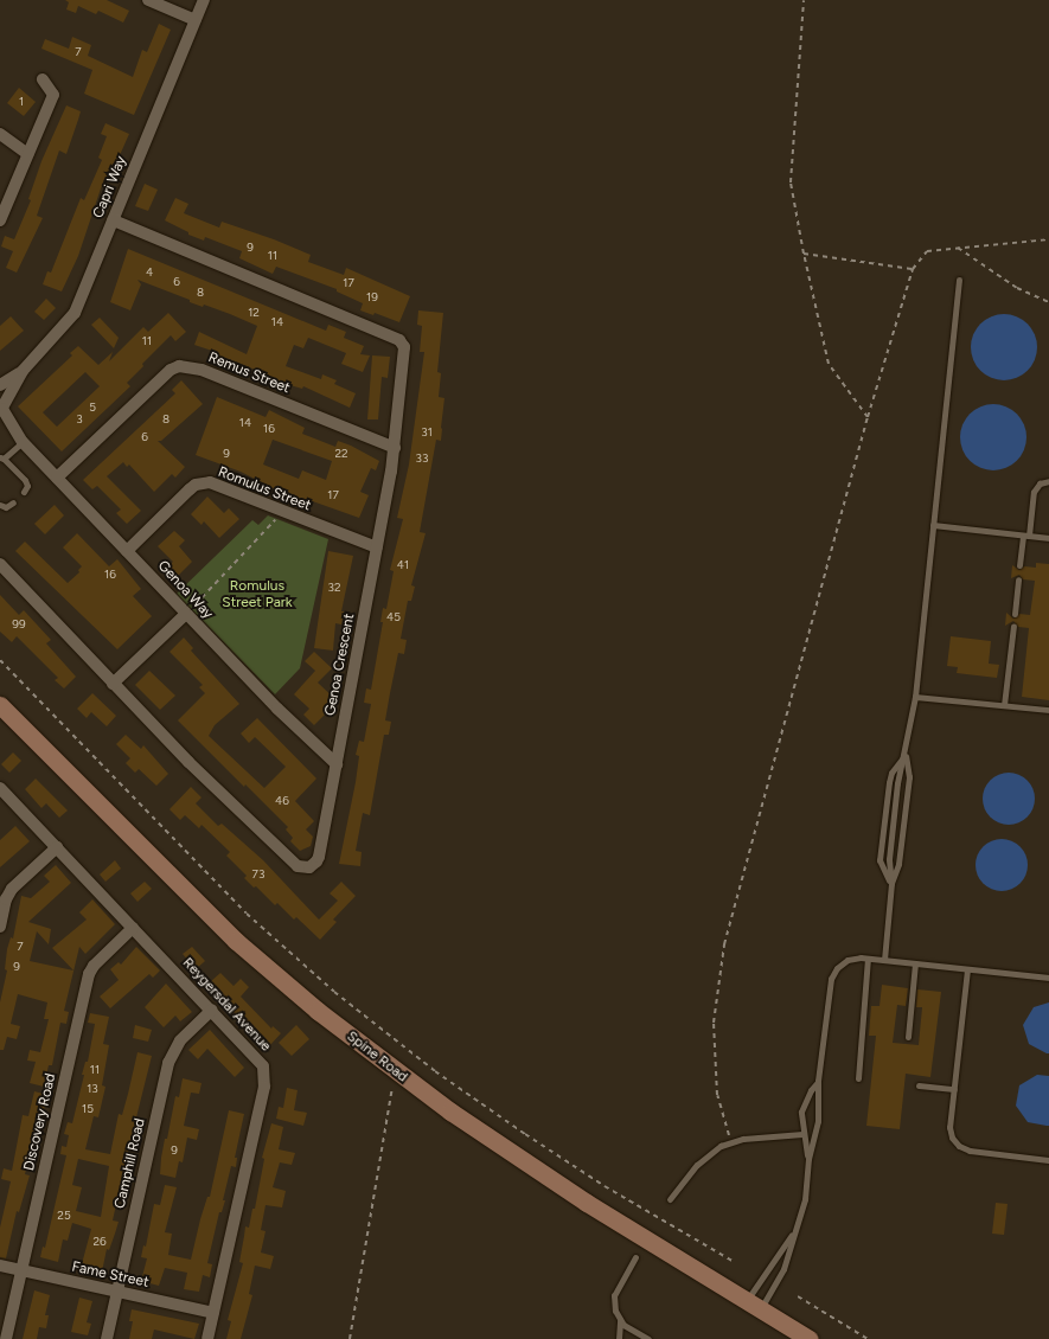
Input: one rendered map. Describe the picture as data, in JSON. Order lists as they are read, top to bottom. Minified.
{"streets":{"main road":["Spine Road"],"street":["Capri Way","Remus Street","Romulus Street","Genoa Way","Genoa Crescent","Reygersdal Avenue","Discovery Road","Camphill Road","Fame Street"]},"crossings":[["Capri Way","Genoa Way"],["Capri Way","Genoa Crescent"],["Remus Street","Genoa Way"],["Remus Street","Genoa Crescent"],["Romulus Street","Genoa Way"],["Romulus Street","Genoa Crescent"],["Genoa Way","Genoa Crescent"],["Reygersdal Avenue","Discovery Road"],["Reygersdal Avenue","Camphill Road"],["Reygersdal Avenue","Fame Street"],["Discovery Road","Fame Street"],["Camphill Road","Fame Street"]],"parks":["Romulus Street Park"],"house_numbers":["7","1","9","11","4","6","17","8","19","12","14","11","5","3","8","14","16","31","6","9","22","33","17","41","16","32","45","99","46","73","7","9","11","13","15","9","25","26"]}
